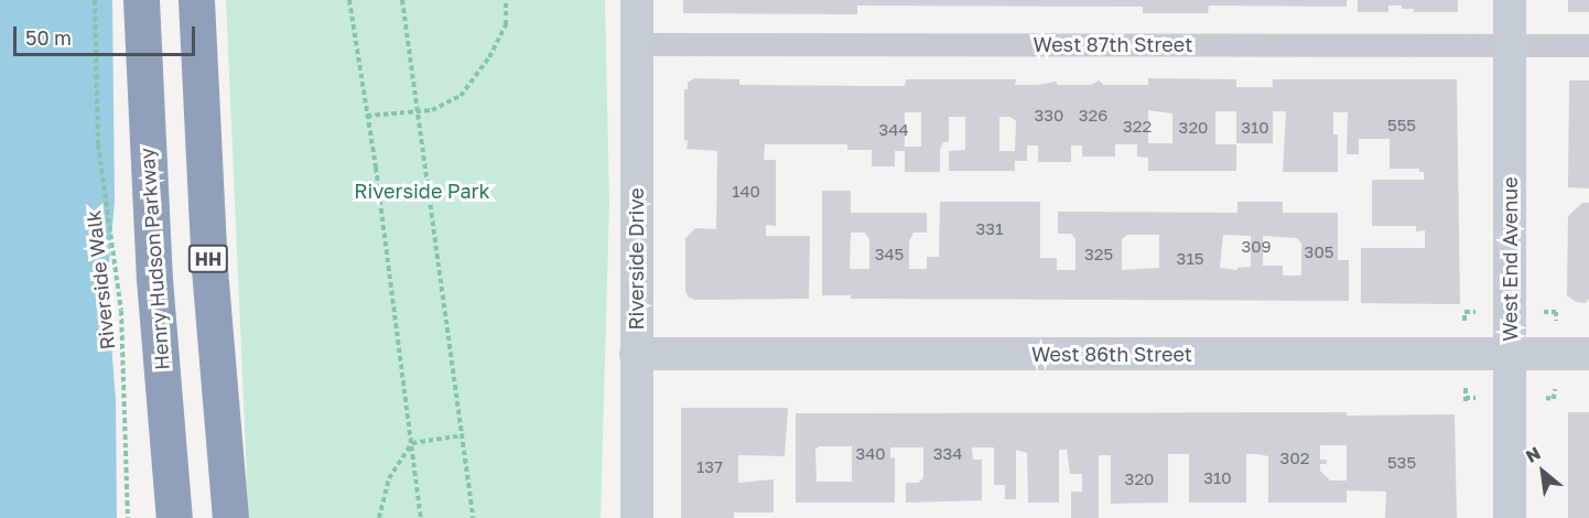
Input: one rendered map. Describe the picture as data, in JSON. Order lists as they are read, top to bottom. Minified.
{"streets":{"highway":["Henry Hudson Parkway","HH"],"main road":["Riverside Drive","West End Avenue","West 86th Street"],"street":["West 87th Street"],"path":["Riverside Walk"]},"crossings":[["West 87th Street","Riverside Drive"],["West 87th Street","West End Avenue"],["Riverside Drive","West 86th Street"],["West End Avenue","West 86th Street"]],"parks":["Riverside Park"],"house_numbers":["330","326","555","322","320","310","344","140","331","309","305","345","325","315","340","334","302","535","137","310","320"],"scale_bar":"50 m","north":"top left"}
